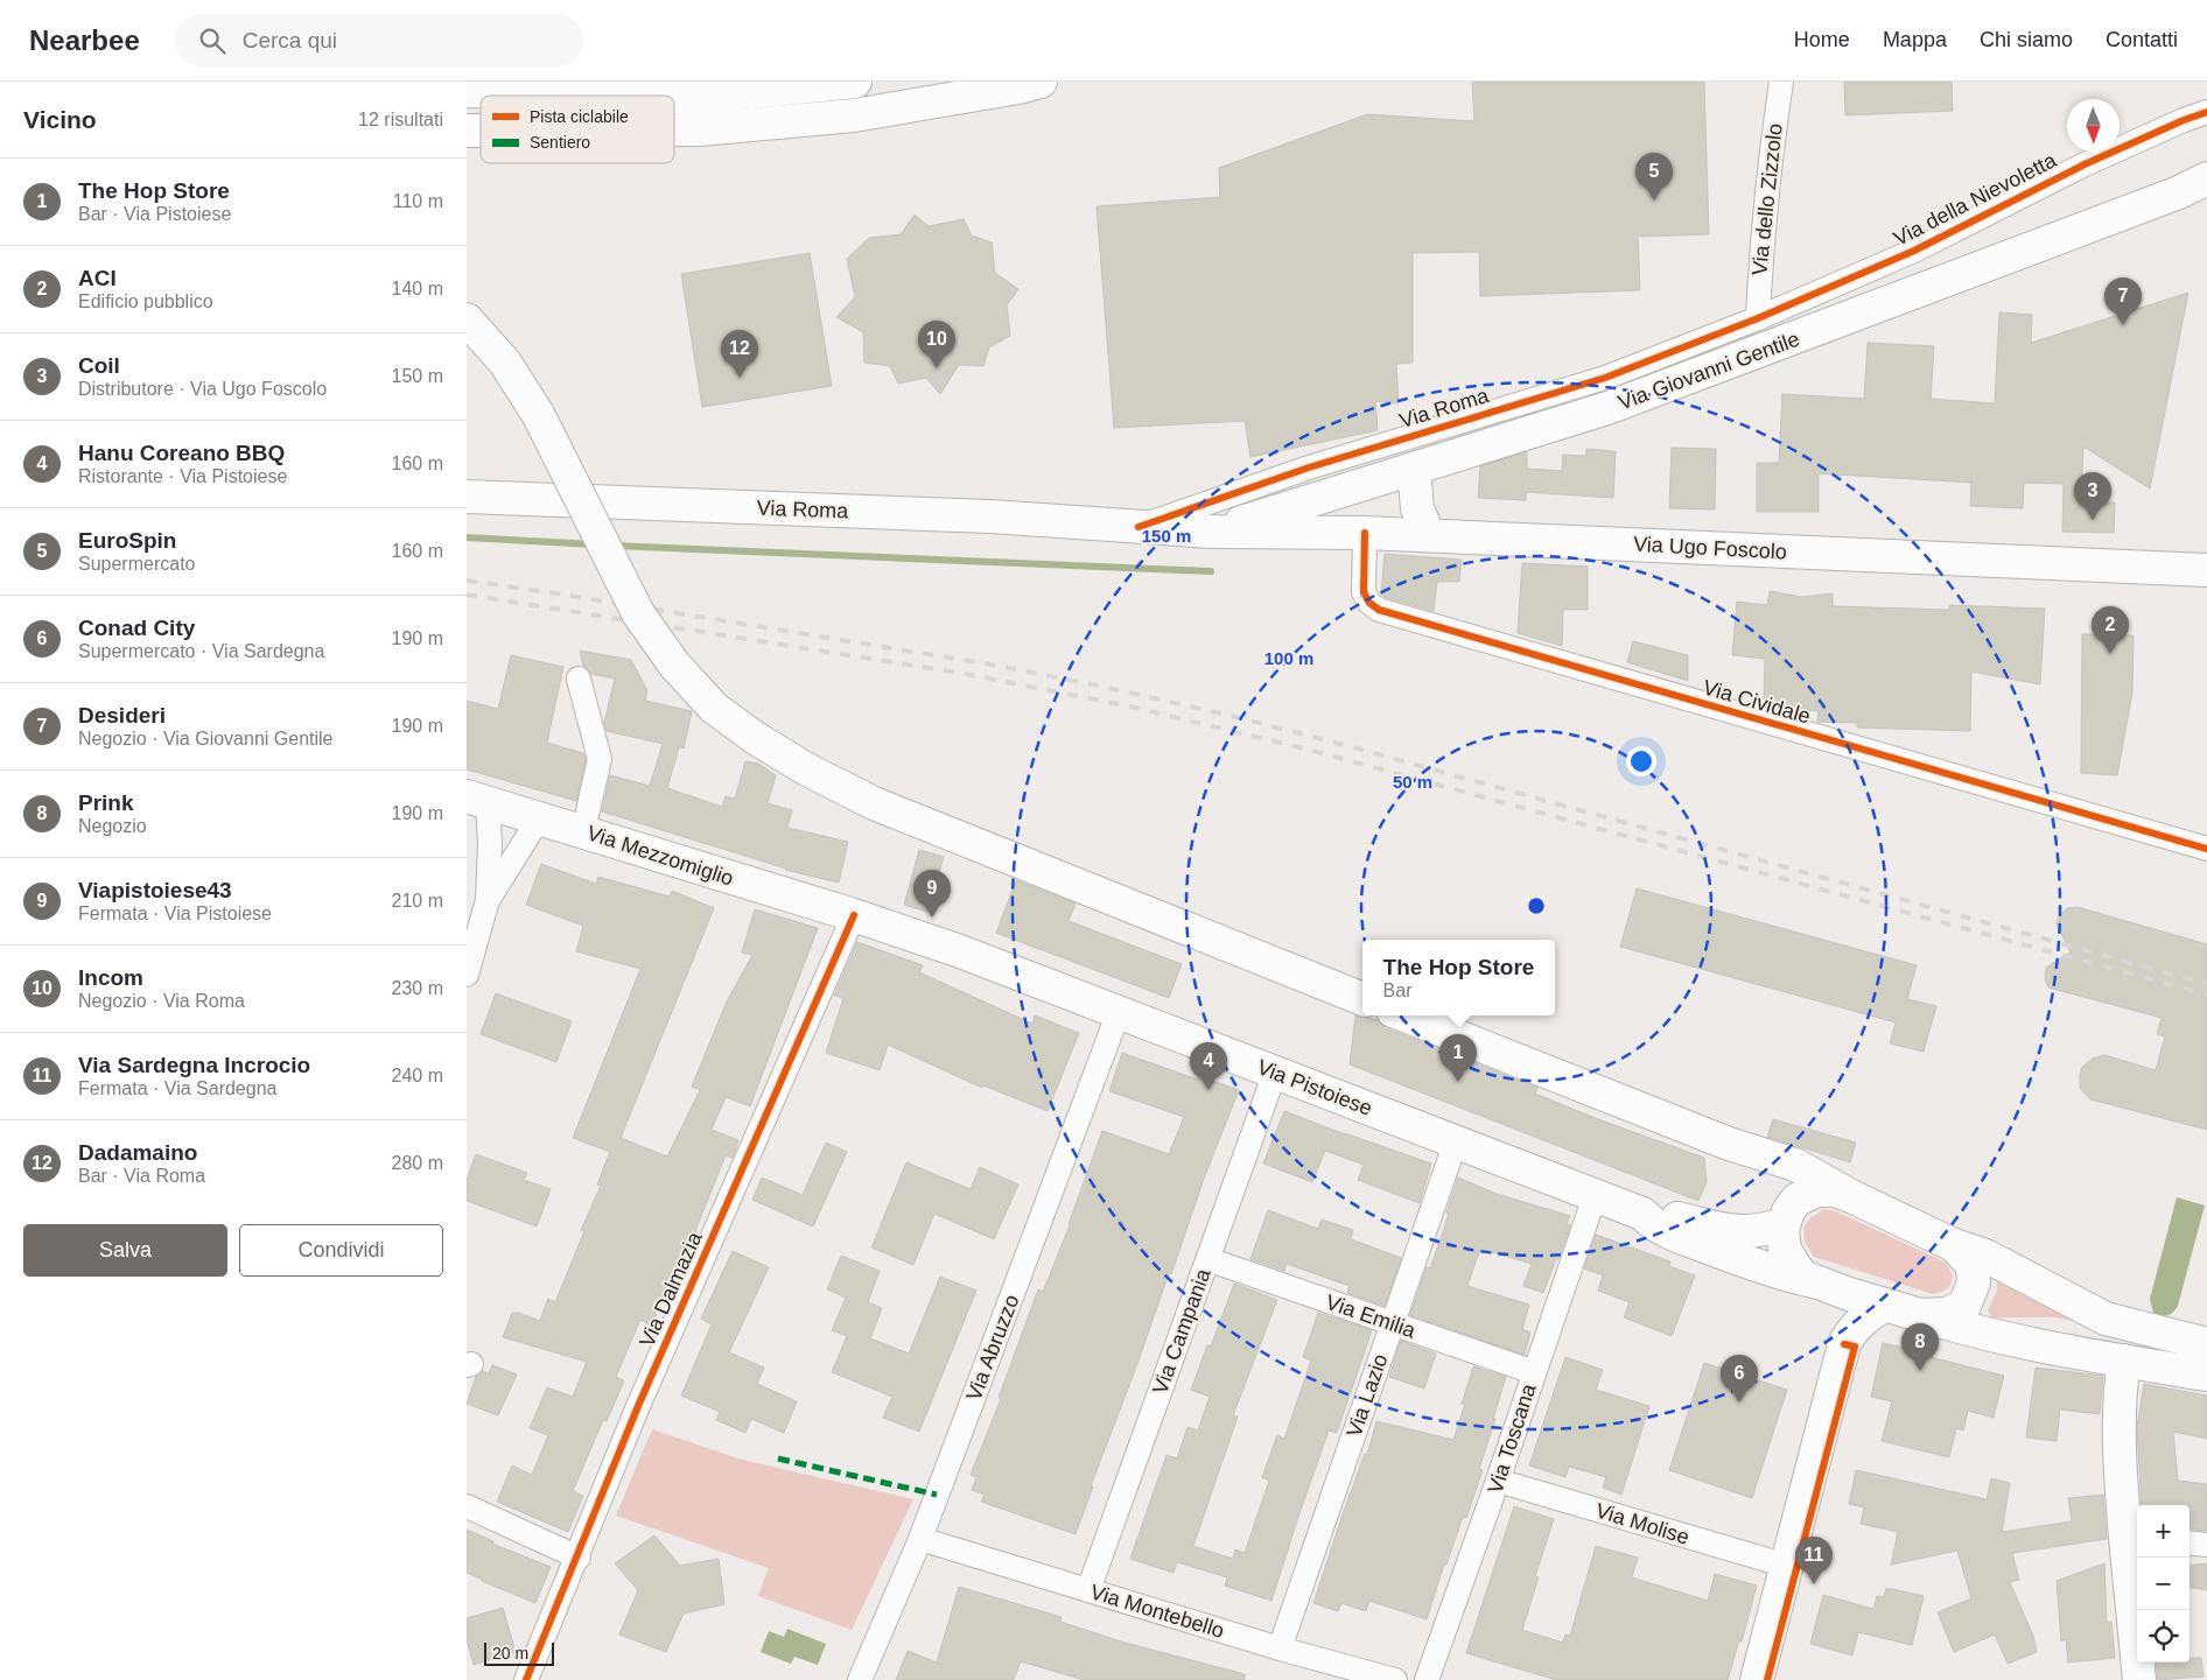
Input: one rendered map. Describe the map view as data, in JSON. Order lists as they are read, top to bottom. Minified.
{"streets":{"main road":["Via Giovanni Gentile","Via Roma","Via Ugo Foscolo","Via Mezzomiglio","Via Pistoiese"],"street":["Via dello Zizzolo","Via della Nievoletta","Via Cividale","Via Dalmazia","Via Emilia","Via Campania","Via Abruzzo","Via Lazio","Via Toscana","Via Molise","Via Montebello"]},"crossings":[["Via dello Zizzolo","Via della Nievoletta"],["Via dello Zizzolo","Via Roma"],["Via della Nievoletta","Via Roma"],["Via Giovanni Gentile","Via Roma"],["Via Giovanni Gentile","Via Ugo Foscolo"],["Via Roma","Via Ugo Foscolo"],["Via Ugo Foscolo","Via Cividale"],["Via Mezzomiglio","Via Pistoiese"],["Via Mezzomiglio","Via Dalmazia"],["Via Pistoiese","Via Dalmazia"],["Via Pistoiese","Via Campania"],["Via Pistoiese","Via Abruzzo"],["Via Pistoiese","Via Lazio"],["Via Pistoiese","Via Toscana"],["Via Emilia","Via Campania"],["Via Emilia","Via Lazio"],["Via Emilia","Via Toscana"],["Via Campania","Via Montebello"],["Via Abruzzo","Via Montebello"],["Via Lazio","Via Montebello"],["Via Toscana","Via Molise"]],"legend":["Pista ciclabile","Sentiero"],"scale_bar":"20 m","north":"bottom","page":{"header":"Nearbee","search":"Cerca qui","nav":["Home","Mappa","Chi siamo","Contatti"],"heading":["Vicino","12 risultati"],"pins":["5","7","10","12","3","2","9","1","4","8","6","11"],"list":[{"mark":"1","name":"The Hop Store","note":"Bar · Via Pistoiese","value":"110 m"},{"mark":"2","name":"ACI","note":"Edificio pubblico","value":"140 m"},{"mark":"3","name":"Coil","note":"Distributore · Via Ugo Foscolo","value":"150 m"},{"mark":"4","name":"Hanu Coreano BBQ","note":"Ristorante · Via Pistoiese","value":"160 m"},{"mark":"5","name":"EuroSpin","note":"Supermercato","value":"160 m"},{"mark":"6","name":"Conad City","note":"Supermercato · Via Sardegna","value":"190 m"},{"mark":"7","name":"Desideri","note":"Negozio · Via Giovanni Gentile","value":"190 m"},{"mark":"8","name":"Prink","note":"Negozio","value":"190 m"},{"mark":"9","name":"Viapistoiese43","note":"Fermata · Via Pistoiese","value":"210 m"},{"mark":"10","name":"Incom","note":"Negozio · Via Roma","value":"230 m"},{"mark":"11","name":"Via Sardegna Incrocio","note":"Fermata · Via Sardegna","value":"240 m"},{"mark":"12","name":"Dadamaino","note":"Bar · Via Roma","value":"280 m"}],"popup":["The Hop Store","Bar"],"buttons":["Salva","Condividi"],"map_buttons":["+","−"],"scale":"20 m"},"rings":["150 m","100 m","50 m"]}
